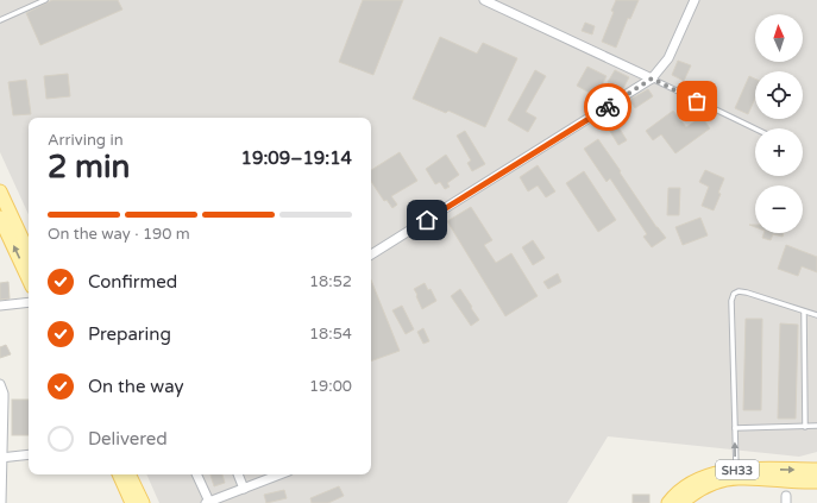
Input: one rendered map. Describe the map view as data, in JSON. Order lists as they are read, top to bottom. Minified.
{"streets":{"main road":["SH33"]},"north":"top","page":{"map_buttons":["+","−"],"heading":["2 min","Arriving in","19:09–19:14"],"bar":"On the way · 190 m","list":[["Confirmed","18:52"],["Preparing","18:54"],["On the way","19:00"],"Delivered"]}}
